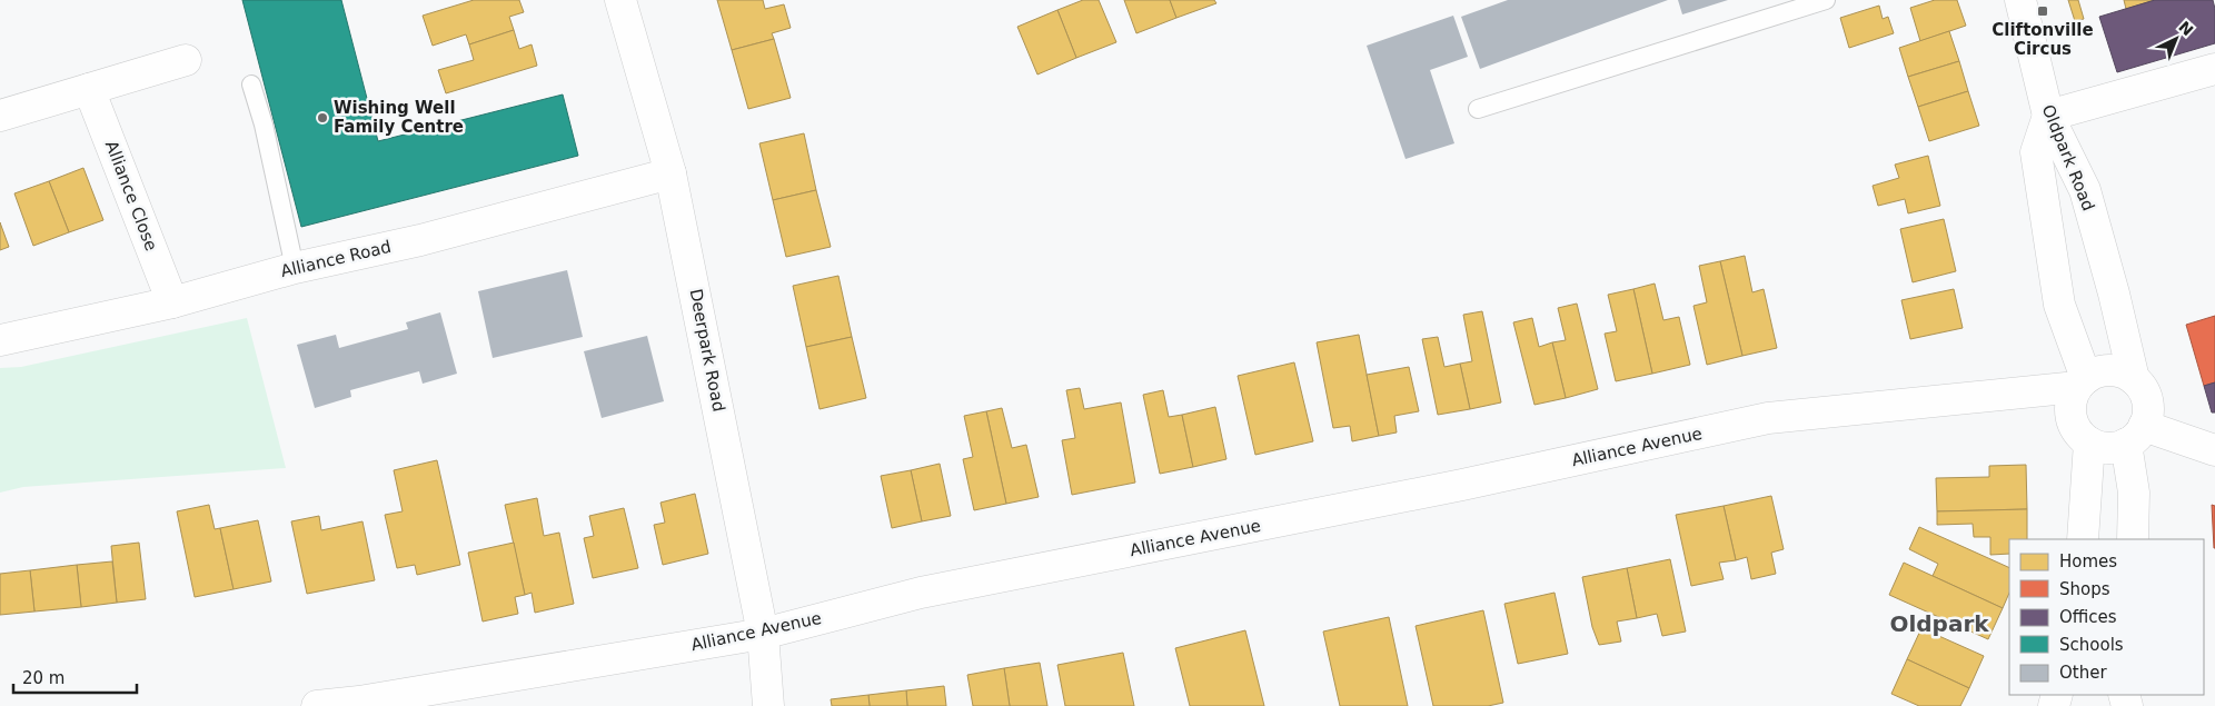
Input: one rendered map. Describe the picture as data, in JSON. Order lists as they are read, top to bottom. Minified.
{"streets":{"street":["Oldpark Road","Alliance Close","Alliance Road","Deerpark Road","Alliance Avenue"]},"crossings":[["Oldpark Road","Alliance Avenue"],["Alliance Close","Alliance Road"],["Alliance Road","Deerpark Road"],["Deerpark Road","Alliance Avenue"]],"districts":["Oldpark"],"places":{"transit":["Cliftonville Circus"],"other":["Wishing Well Family Centre"]},"legend":["Homes","Shops","Offices","Schools","Other"],"scale_bar":"20 m","north":"top right"}
